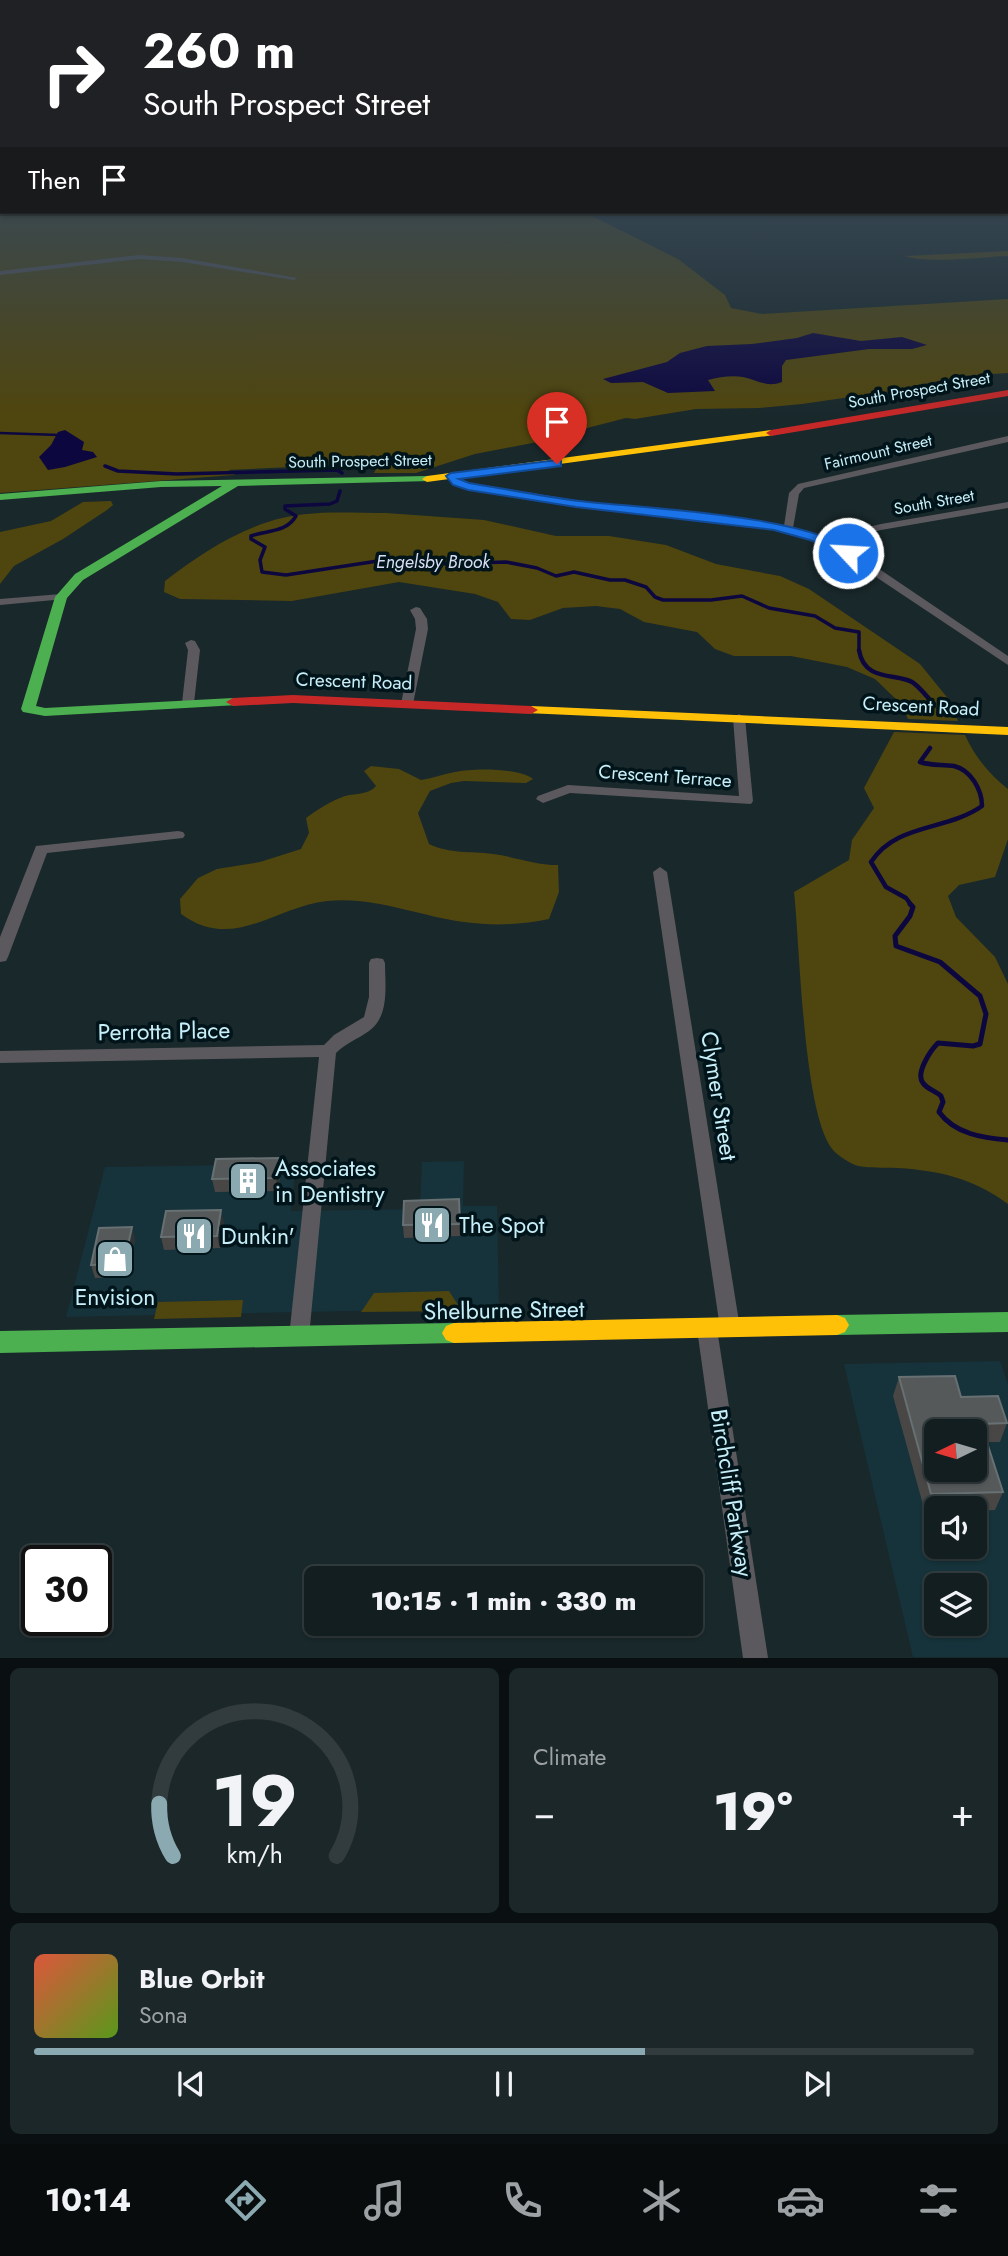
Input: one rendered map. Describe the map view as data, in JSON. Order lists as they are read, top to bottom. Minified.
{"streets":{"street":["South Prospect Street","Fairmount Street","South Street","Crescent Road","Crescent Terrace","Perrotta Place","Clymer Street","Shelburne Street","Birchcliff Parkway"]},"crossings":[["South Prospect Street","Crescent Road"],["Crescent Road","Crescent Terrace"],["Clymer Street","Shelburne Street"],["Shelburne Street","Birchcliff Parkway"]],"water":["Engelsby Brook"],"places":{"building":["Associates in Dentistry"],"restaurant":["The Spot","Dunkin'"],"shop":["Envision"]},"north":"left","page":{"turn":["260 m","South Prospect Street"],"then":"Then","limit":"30","trip":"10:15 · 1 min · 330 m","tile":"Climate","heat":["−","19°","+"],"song":["Blue Orbit","Sona"],"tabs":"10:14","gauge":["19","km/h"]}}
